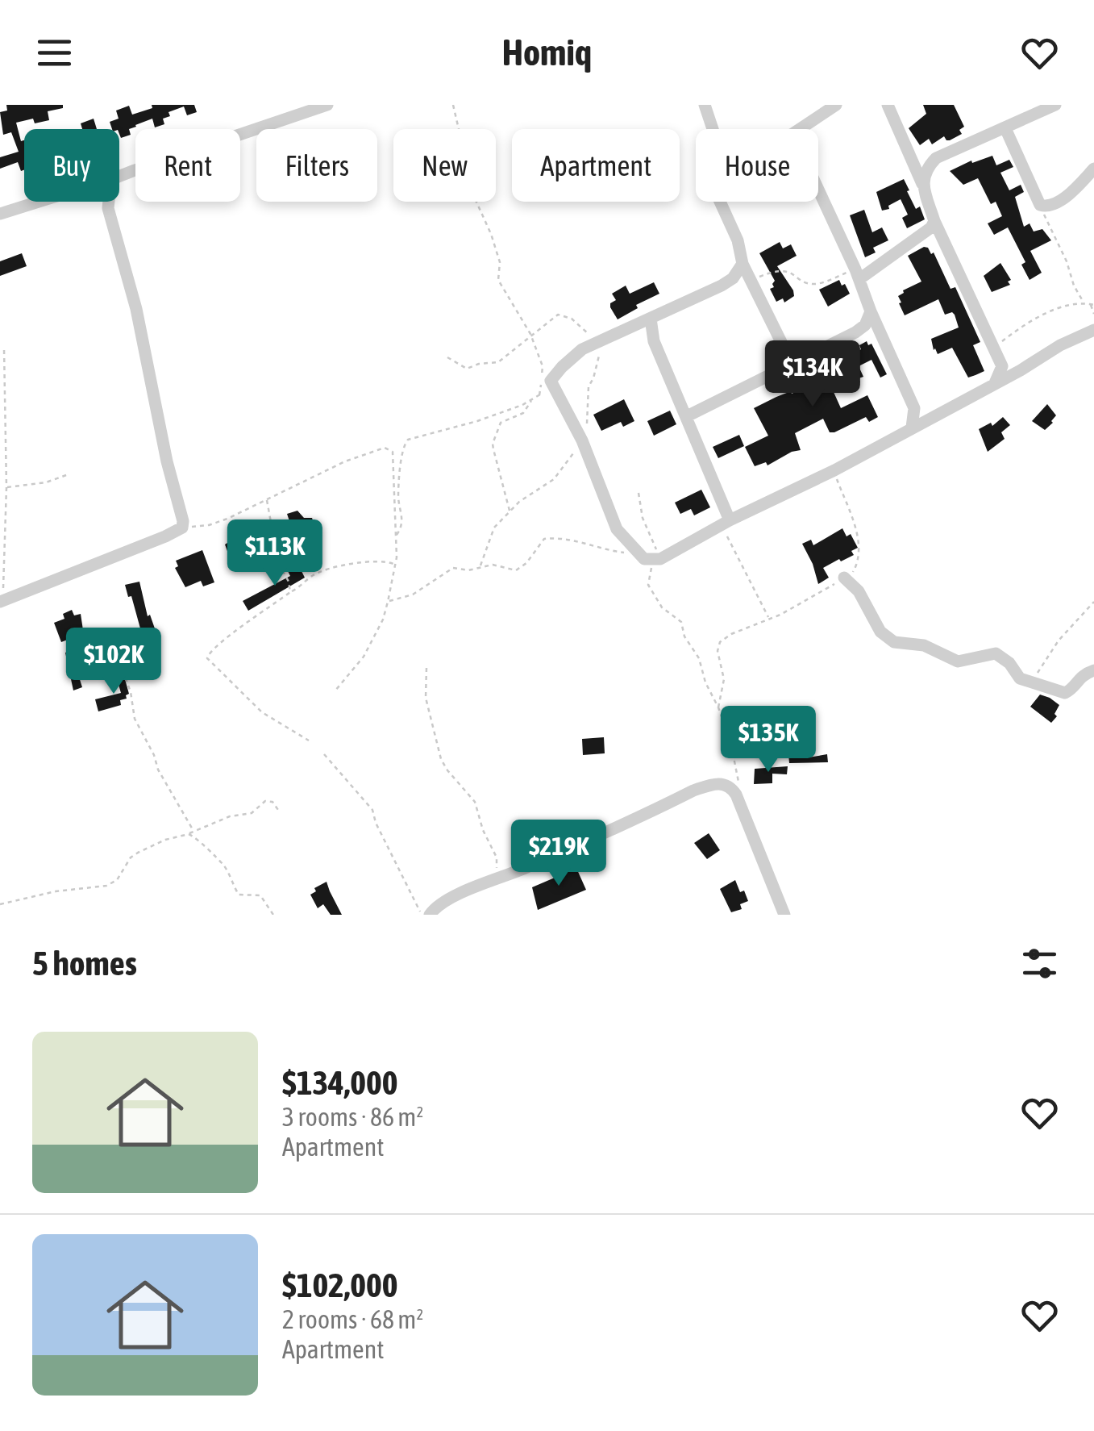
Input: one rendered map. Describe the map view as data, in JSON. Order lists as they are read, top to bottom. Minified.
{"page":{"header":"Homiq","chip":["Buy","Rent","Filters","New","Apartment","House"],"price":["$134K","$113K","$102K","$135K","$219K"],"heading":"5 homes","list":[{"name":"$134,000","note":"3 rooms · 86 m² · Apartment"},{"name":"$102,000","note":"2 rooms · 68 m² · Apartment"}]}}
